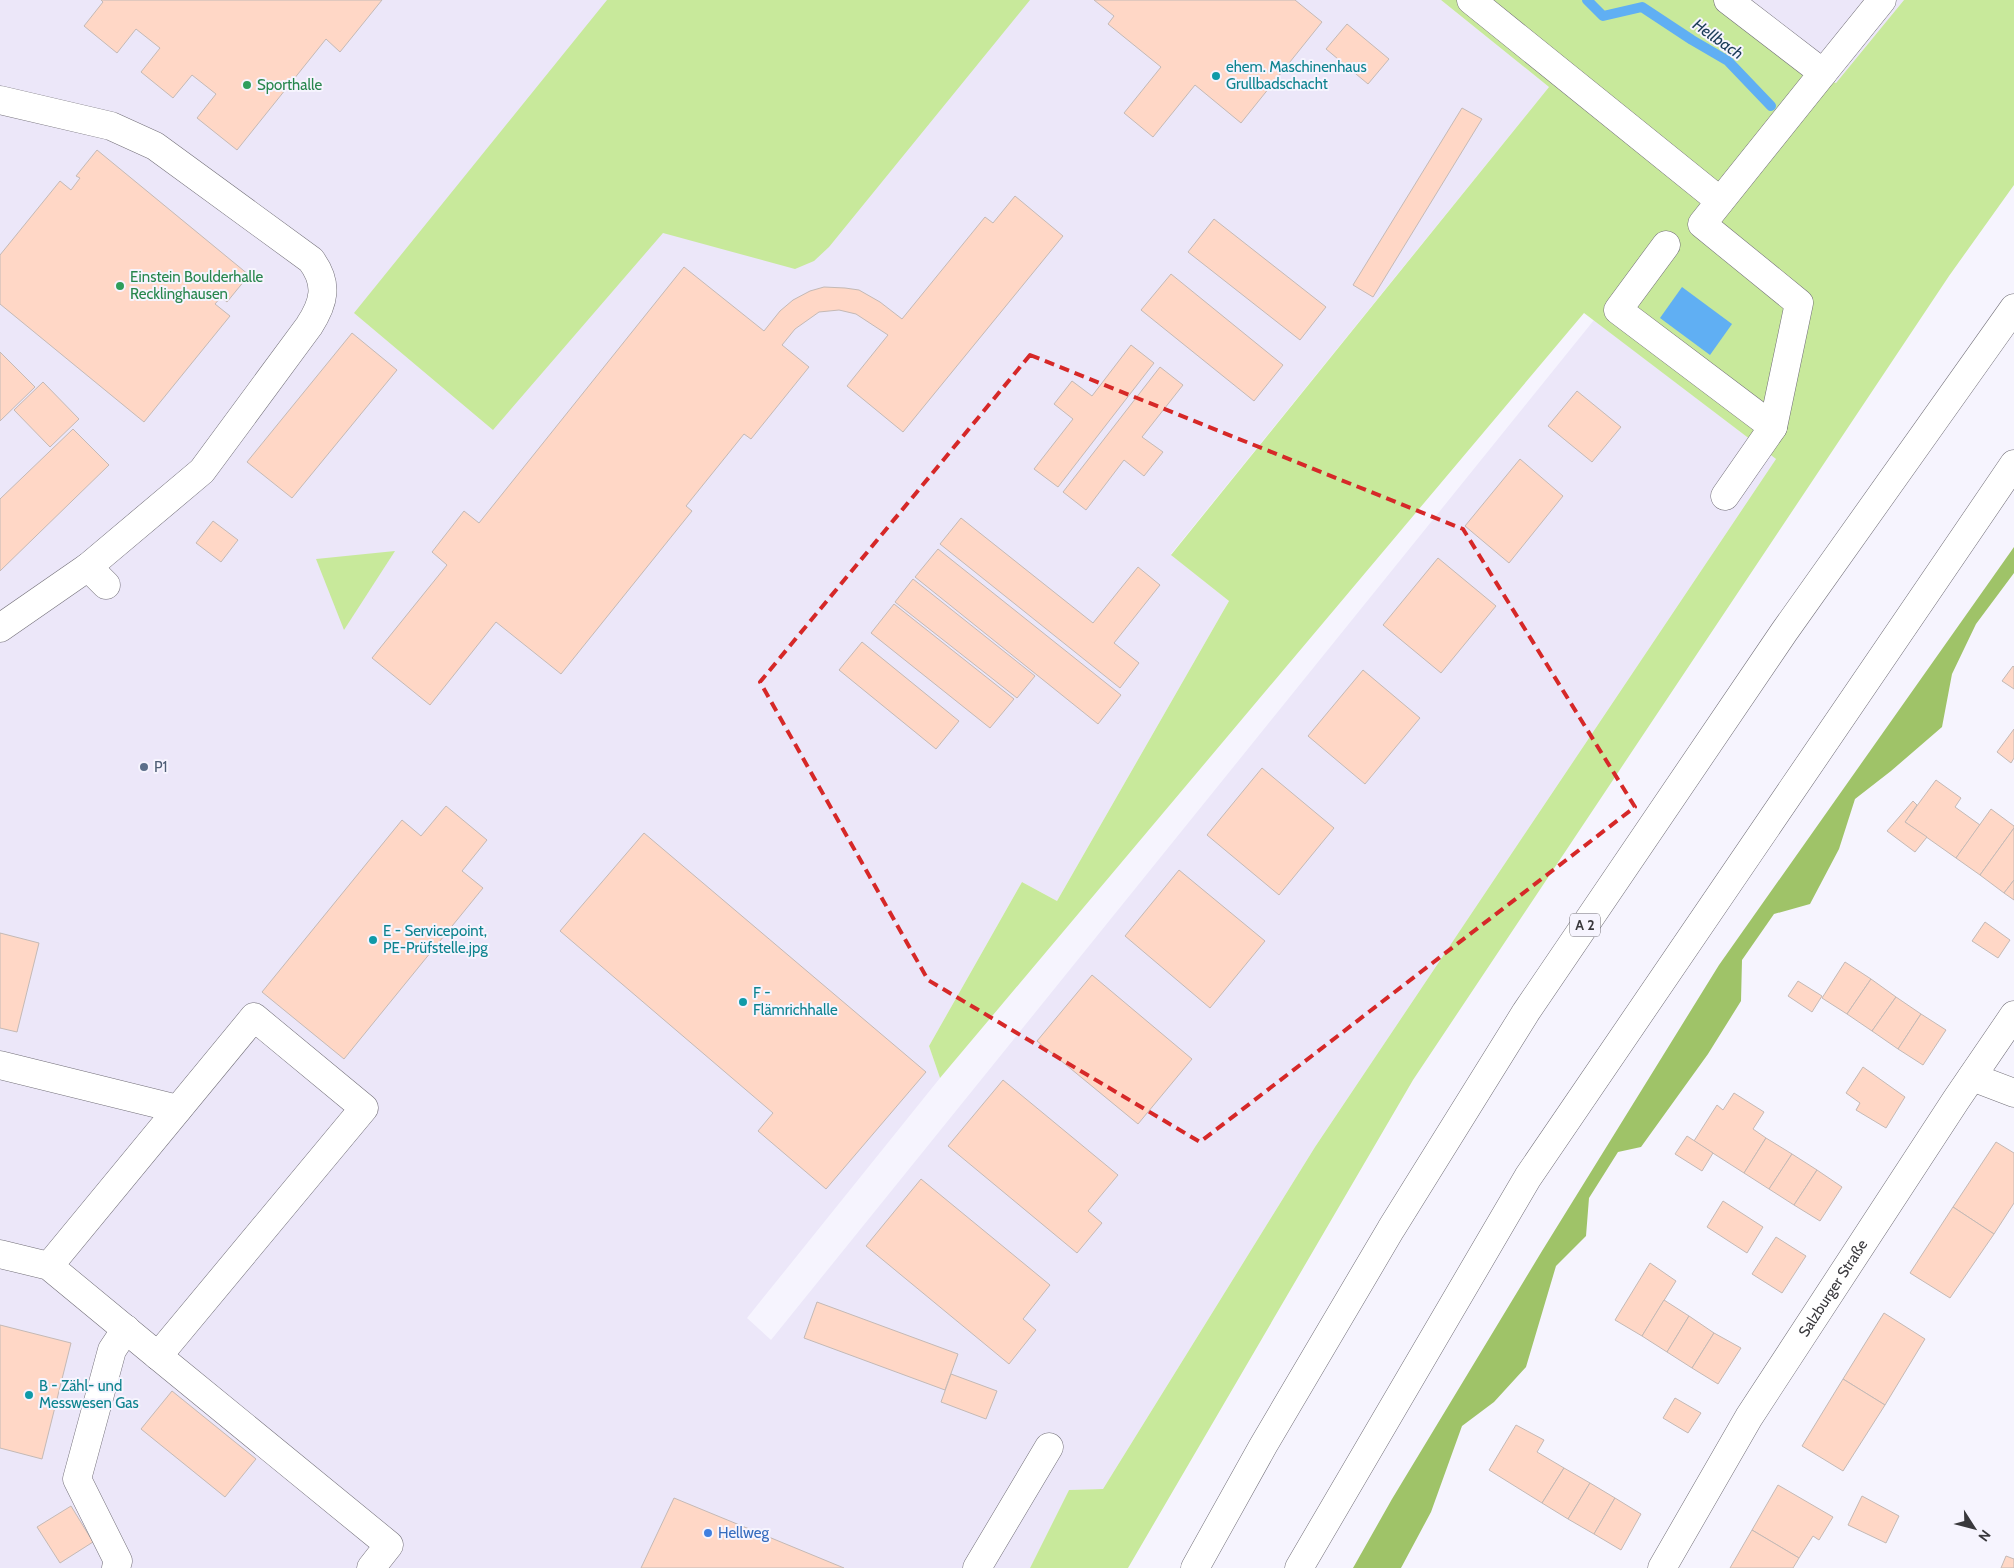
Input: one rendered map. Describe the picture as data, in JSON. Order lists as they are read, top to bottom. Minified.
{"streets":{"main road":["A 2","Salzburger Straße"]},"water":["Hellbach"],"places":["ehem. Maschinenhaus Grullbadschacht","Sporthalle","Einstein Boulderhalle Recklinghausen","P1","E - Servicepoint, PE-Prüfstelle.jpg","F - Flämrichhalle","B - Zähl- und Messwesen Gas","Hellweg"],"north":"bottom right"}
